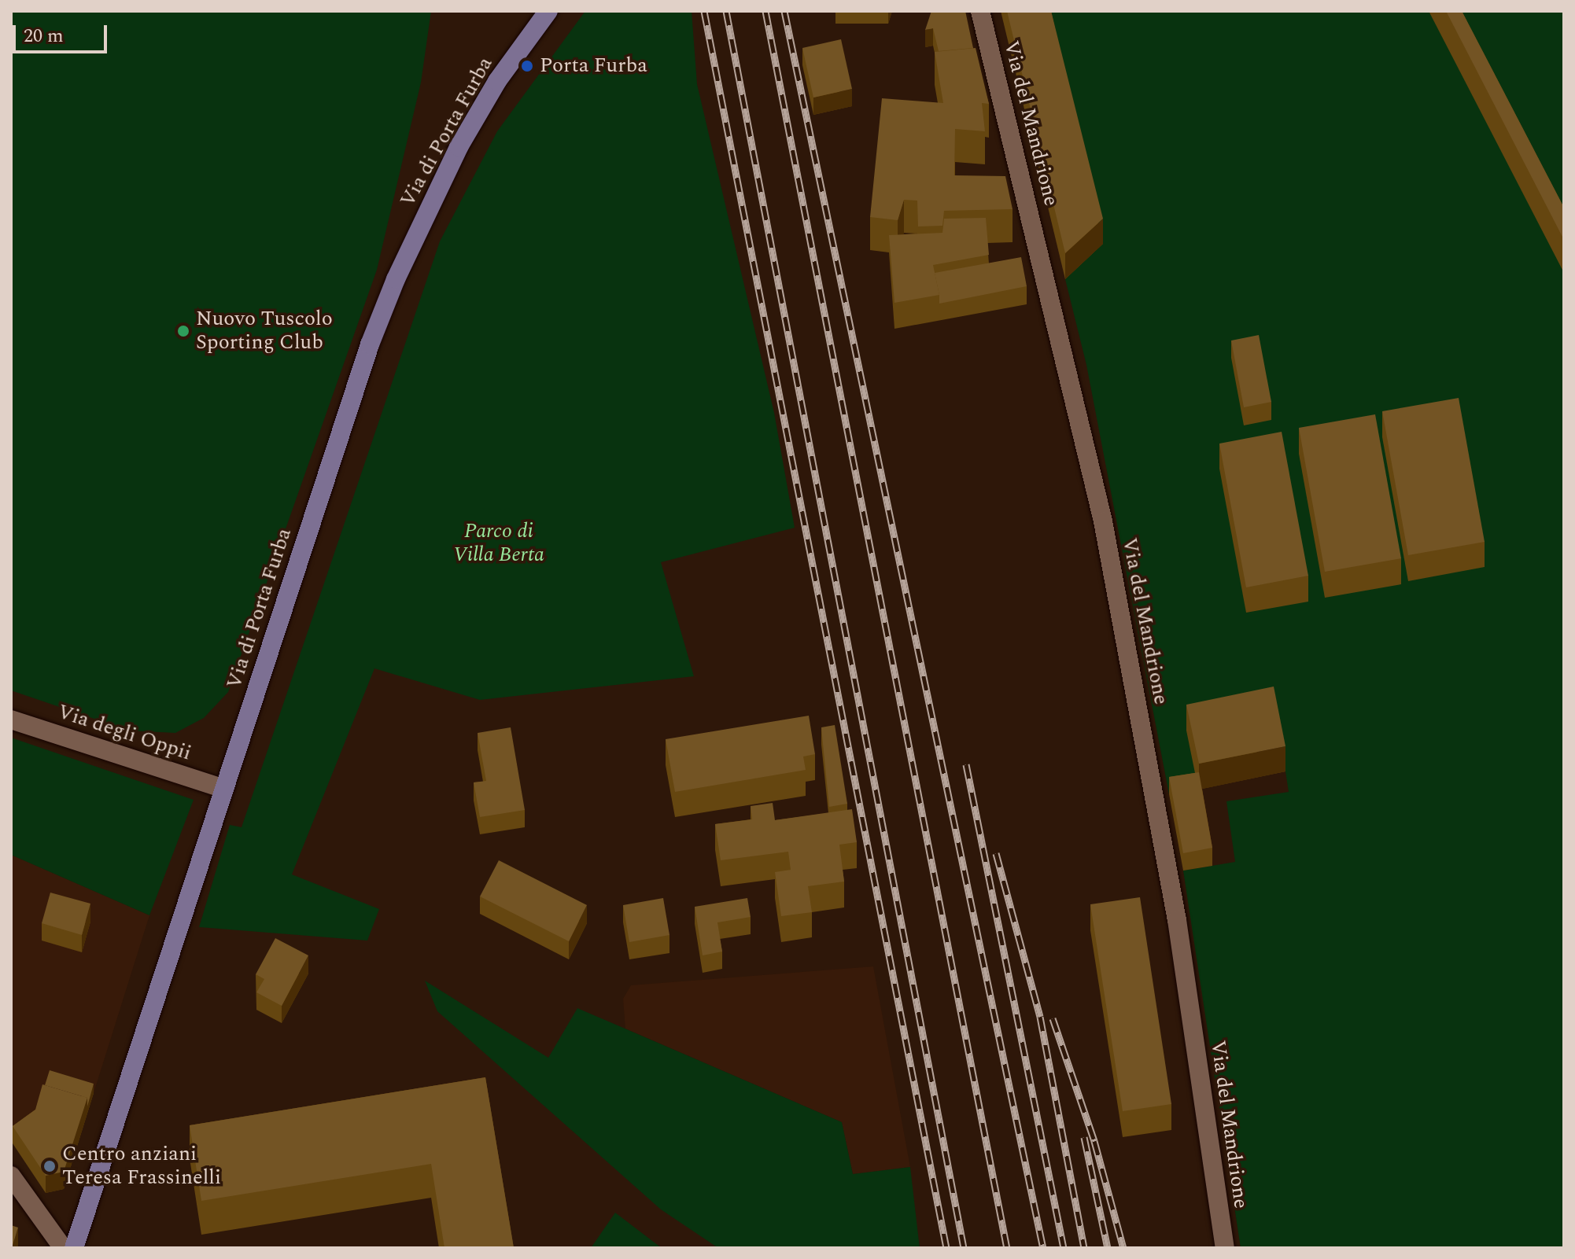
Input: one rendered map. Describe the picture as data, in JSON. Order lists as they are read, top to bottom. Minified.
{"streets":{"main road":["Via di Porta Furba"],"street":["Via del Mandrione","Via degli Oppii"]},"crossings":[["Via di Porta Furba","Via degli Oppii"]],"parks":["Parco di Villa Berta"],"places":["Porta Furba","Nuovo Tuscolo Sporting Club","Centro anziani Teresa Frassinelli"],"scale_bar":"20 m"}
